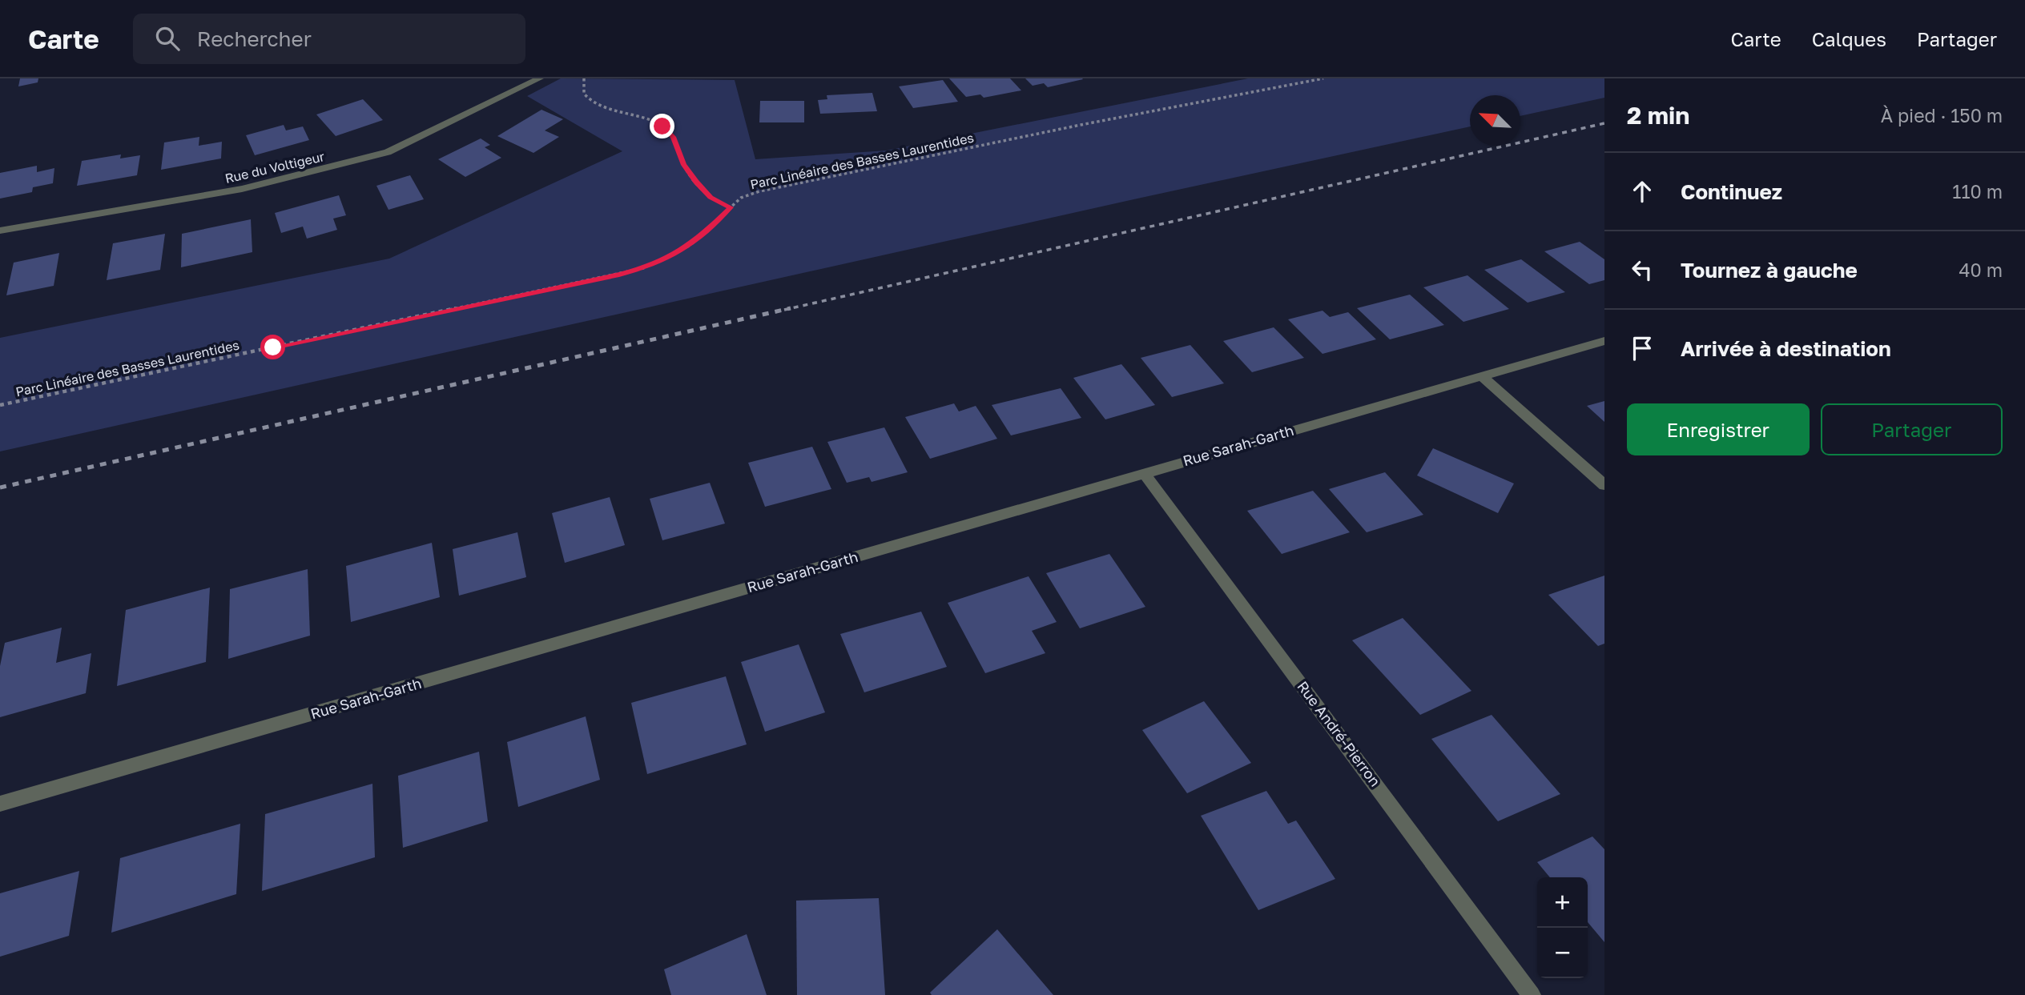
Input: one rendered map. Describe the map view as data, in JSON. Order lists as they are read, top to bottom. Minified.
{"streets":{"street":["Rue du Voltigeur","Rue Sarah-Garth","Rue André-Pierron"],"path":["Parc Linéaire des Basses Laurentides"]},"crossings":[["Rue Sarah-Garth","Rue André-Pierron"]],"north":"top left","page":{"header":"Carte","search":"Rechercher","nav":["Carte","Calques","Partager"],"heading":["2 min","À pied · 150 m"],"list":[["Continuez","110 m"],["Tournez à gauche","40 m"],"Arrivée à destination"],"buttons":["Enregistrer","Partager"],"map_buttons":["+","−"]}}
